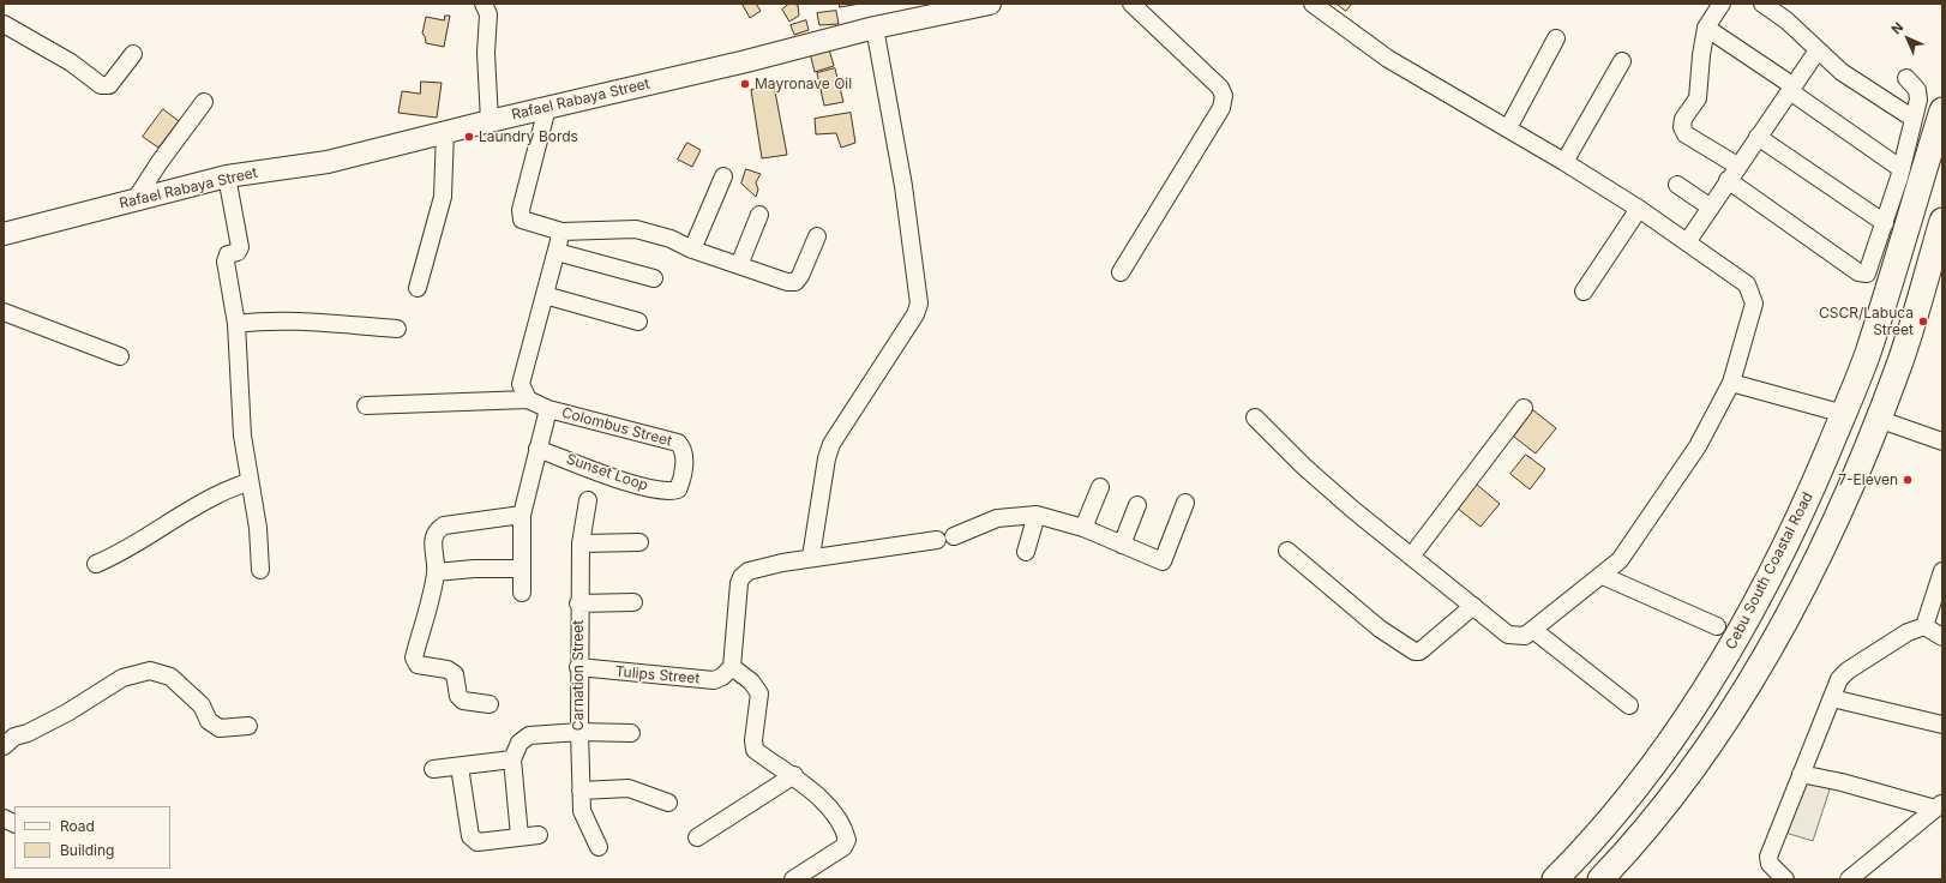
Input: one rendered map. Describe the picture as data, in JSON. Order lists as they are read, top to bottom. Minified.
{"streets":{"highway":["Cebu South Coastal Road"],"main road":["Rafael Rabaya Street"],"street":["Colombus Street","Sunset Loop","Carnation Street","Tulips Street"]},"crossings":[["Colombus Street","Sunset Loop"],["Carnation Street","Tulips Street"]],"places":["Mayronave Oil","Laundry Bords","CSCR/Labuca Street","7-Eleven"],"legend":["Road","Building"],"north":"top left"}
